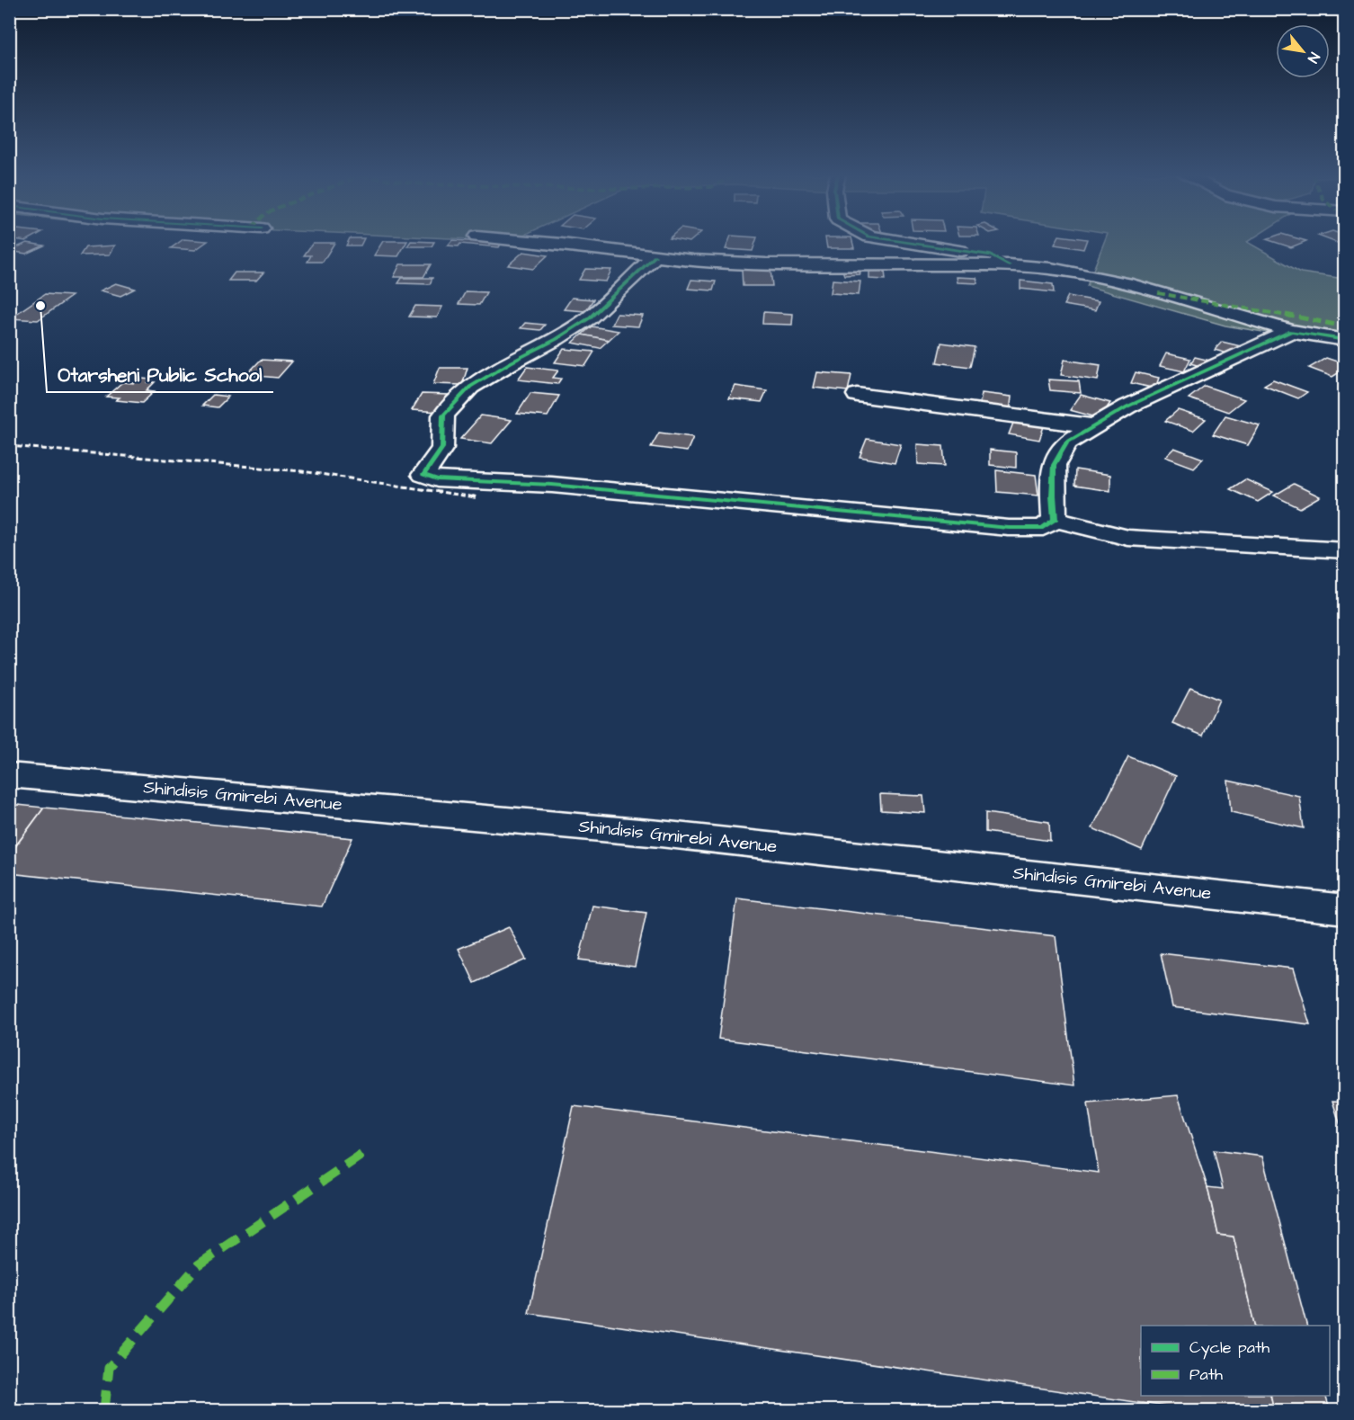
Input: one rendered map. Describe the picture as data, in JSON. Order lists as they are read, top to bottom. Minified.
{"streets":{"street":["Shindisis Gmirebi Avenue"]},"places":["Otarsheni Public School"],"legend":["Cycle path","Path"],"north":"bottom right"}
